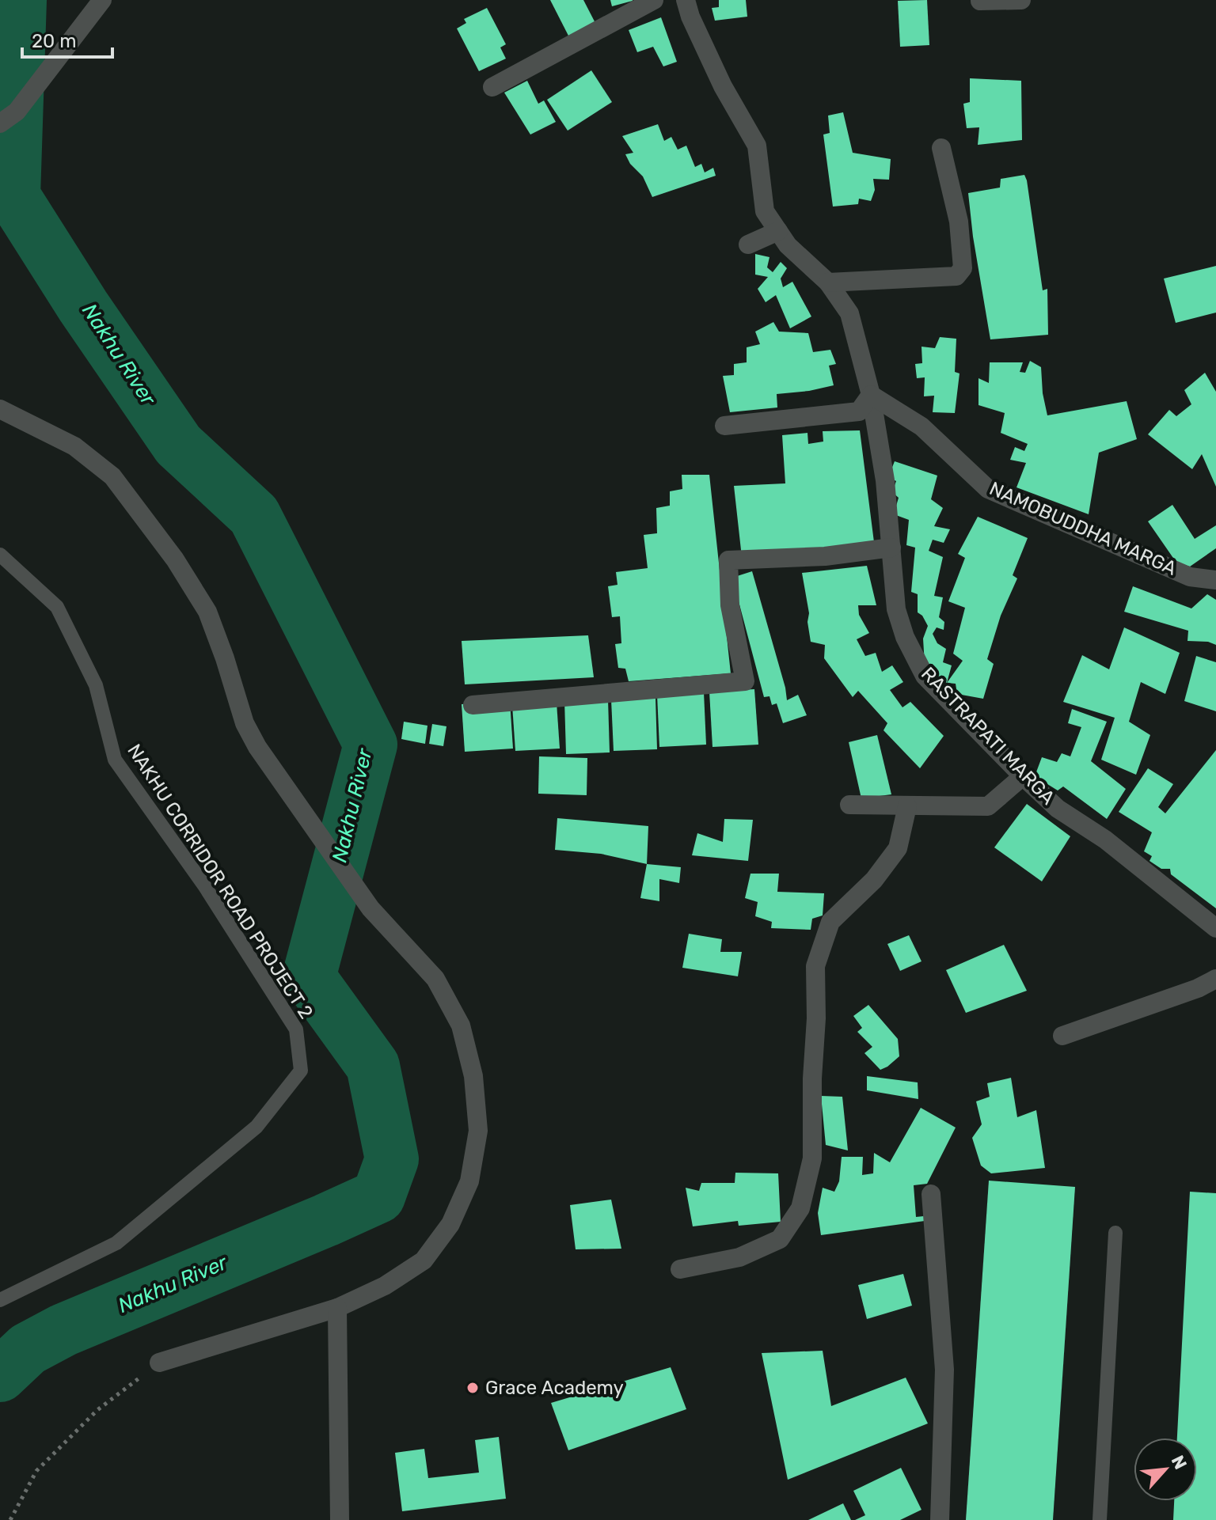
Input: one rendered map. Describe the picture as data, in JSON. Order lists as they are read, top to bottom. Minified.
{"streets":{"street":["NAMOBUDDHA MARGA","RASTRAPATI MARGA"],"lane":["NAKHU CORRIDOR ROAD PROJECT 2"]},"crossings":[["NAMOBUDDHA MARGA","RASTRAPATI MARGA"]],"water":["Nakhu River"],"places":["Grace Academy"],"scale_bar":"20 m","north":"top right"}
